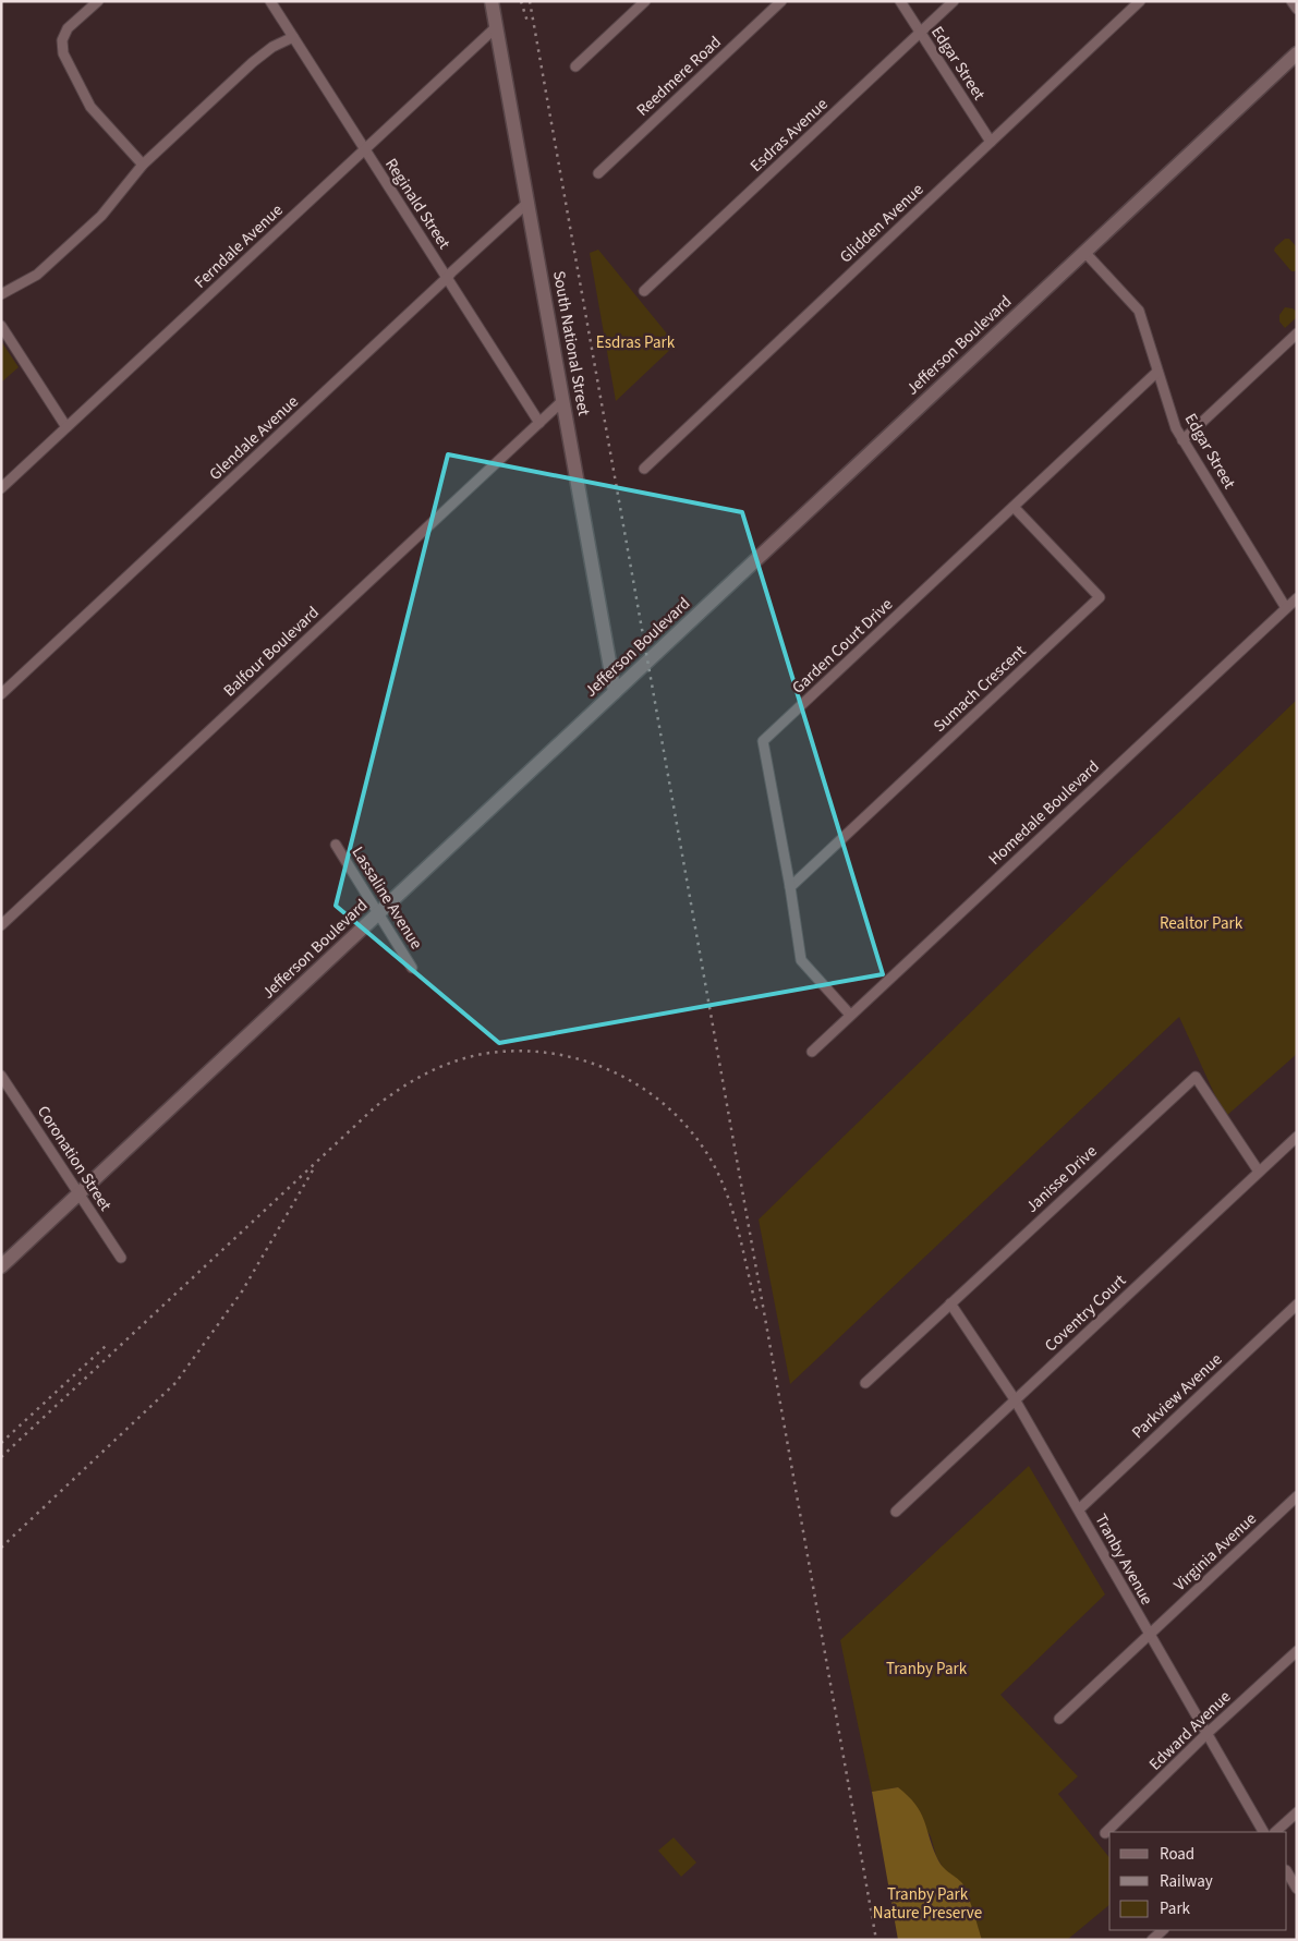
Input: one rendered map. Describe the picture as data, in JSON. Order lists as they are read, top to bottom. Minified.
{"streets":{"street":["Edgar Street","Reedmere Road","Esdras Avenue","Reginald Street","Glidden Avenue","Ferndale Avenue","South National Street","Jefferson Boulevard","Glendale Avenue","Garden Court Drive","Balfour Boulevard","Sumach Crescent","Homedale Boulevard","Lassaline Avenue","Coronation Street","Janisse Drive","Coventry Court","Parkview Avenue","Virginia Avenue","Tranby Avenue","Edward Avenue"]},"crossings":[["Edgar Street","Esdras Avenue"],["Edgar Street","Glidden Avenue"],["Edgar Street","Jefferson Boulevard"],["Edgar Street","Garden Court Drive"],["Edgar Street","Homedale Boulevard"],["Reginald Street","Ferndale Avenue"],["Reginald Street","Glendale Avenue"],["Reginald Street","Balfour Boulevard"],["Ferndale Avenue","South National Street"],["South National Street","Jefferson Boulevard"],["South National Street","Glendale Avenue"],["South National Street","Balfour Boulevard"],["Jefferson Boulevard","Lassaline Avenue"],["Jefferson Boulevard","Coronation Street"],["Garden Court Drive","Sumach Crescent"],["Garden Court Drive","Homedale Boulevard"],["Janisse Drive","Coventry Court"],["Janisse Drive","Tranby Avenue"],["Coventry Court","Tranby Avenue"],["Parkview Avenue","Tranby Avenue"],["Virginia Avenue","Tranby Avenue"],["Tranby Avenue","Edward Avenue"]],"parks":["Esdras Park","Realtor Park","Tranby Park","Tranby Park Nature Preserve"],"legend":["Road","Railway","Park"]}
